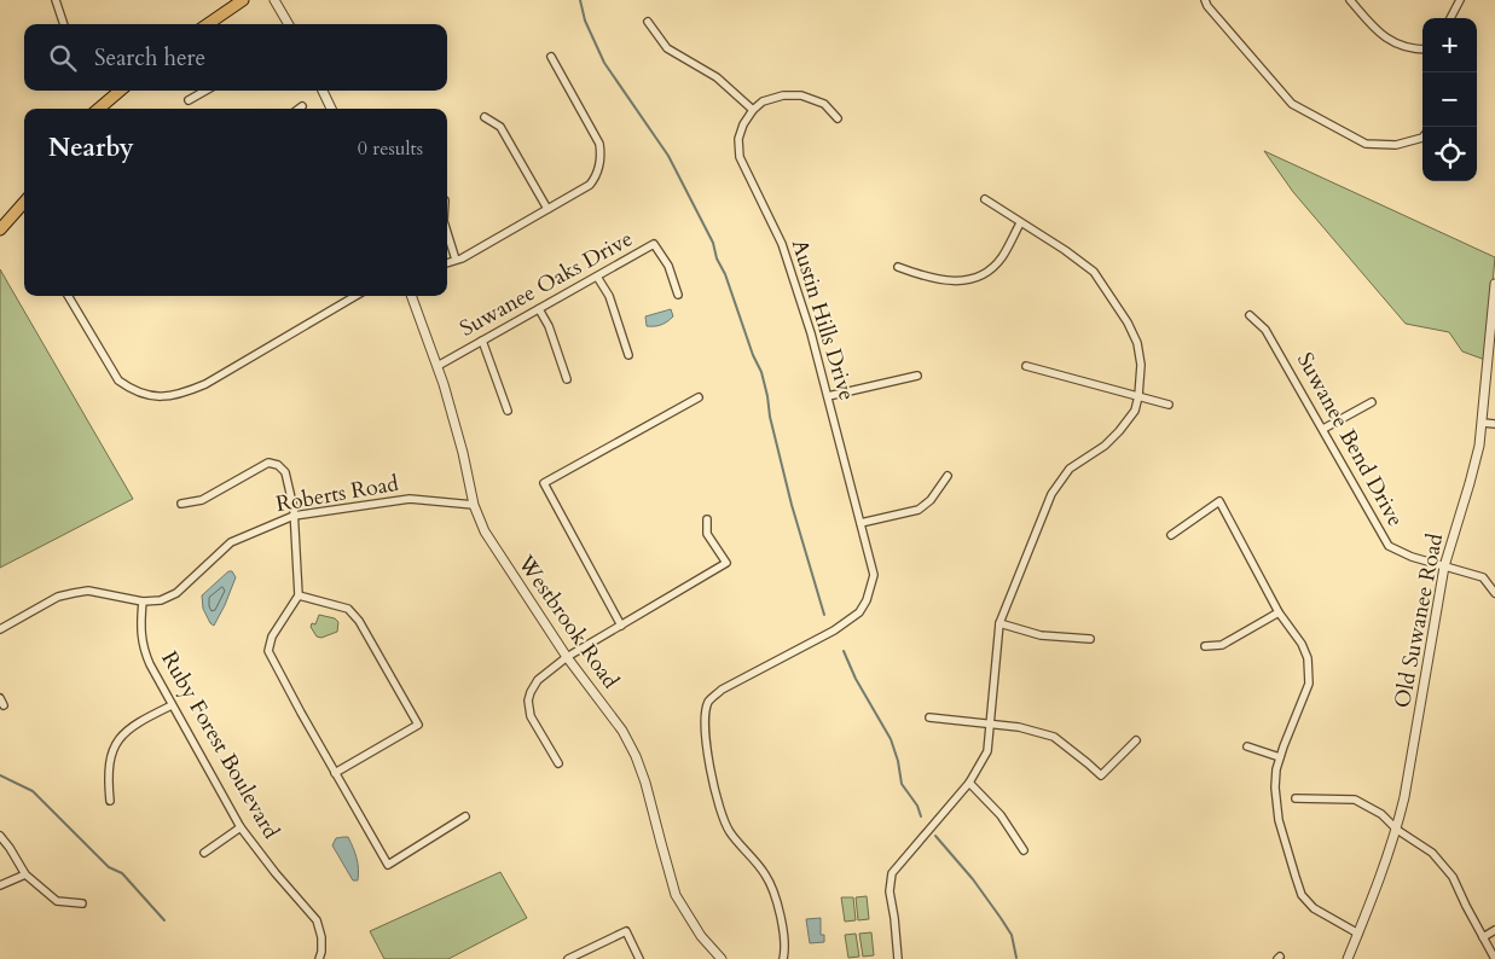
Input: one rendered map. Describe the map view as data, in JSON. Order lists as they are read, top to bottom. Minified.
{"streets":{"street":["Suwanee Oaks Drive","Austin Hills Drive","Suwanee Bend Drive","Roberts Road","Old Suwanee Road","Westbrook Road","Ruby Forest Boulevard"]},"crossings":[["Suwanee Oaks Drive","Westbrook Road"],["Suwanee Bend Drive","Old Suwanee Road"],["Roberts Road","Westbrook Road"],["Roberts Road","Ruby Forest Boulevard"]],"page":{"map_buttons":["+","−"],"search":"Search here","heading":["Nearby","0 results"]}}
